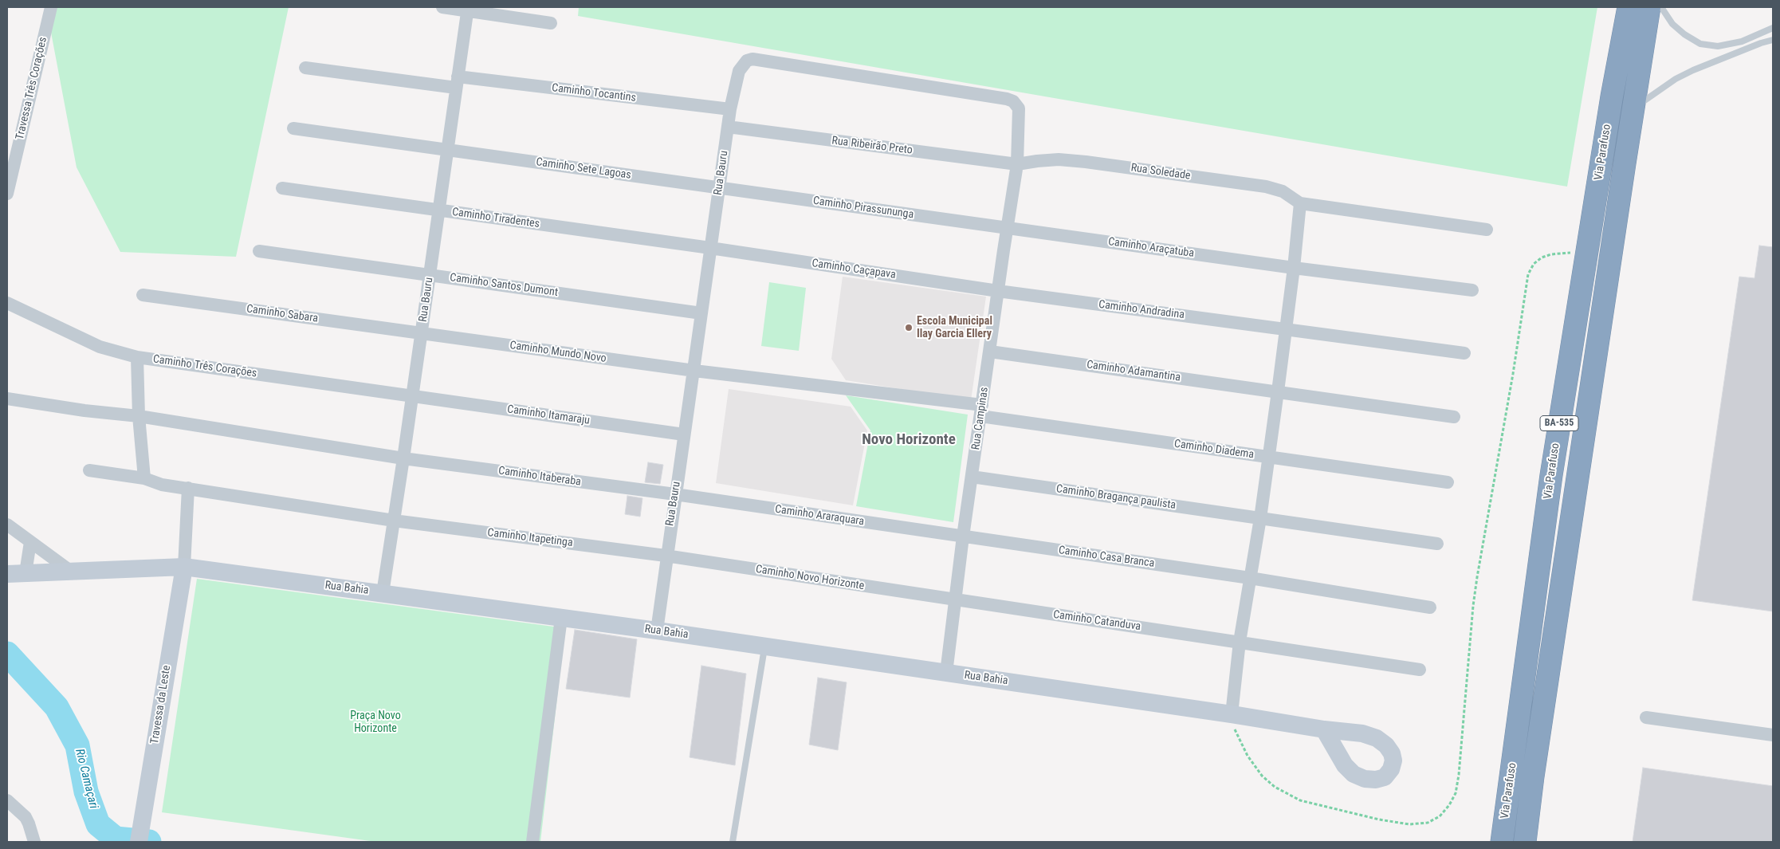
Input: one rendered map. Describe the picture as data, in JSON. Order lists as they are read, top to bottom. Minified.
{"streets":{"highway":["Via Parafuso","BA-535"],"street":["Travessa Três Corações","Caminho Tocantins","Rua Ribeirão Preto","Caminho Sete Lagoas","Rua Soledade","Rua Bauru","Caminho Pirassununga","Caminho Tiradentes","Caminho Araçatuba","Caminho Caçapava","Caminho Santos Dumont","Caminho Andradina","Caminho Sabara","Caminho Mundo Novo","Caminho Três Corações","Caminho Adamantina","Caminho Itamaraju","Rua Campinas","Caminho Diadema","Caminho Itaberaba","Caminho Bragança paulista","Caminho Araraquara","Caminho Itapetinga","Caminho Casa Branca","Caminho Novo Horizonte","Rua Bahia","Caminho Catanduva","Travessa da Leste"]},"crossings":[["Caminho Tocantins","Rua Bauru"],["Rua Ribeirão Preto","Rua Soledade"],["Rua Ribeirão Preto","Rua Bauru"],["Rua Ribeirão Preto","Rua Campinas"],["Caminho Sete Lagoas","Rua Bauru"],["Caminho Sete Lagoas","Caminho Pirassununga"],["Rua Soledade","Rua Campinas"],["Rua Bauru","Caminho Pirassununga"],["Rua Bauru","Caminho Tiradentes"],["Rua Bauru","Caminho Caçapava"],["Rua Bauru","Caminho Santos Dumont"],["Rua Bauru","Caminho Sabara"],["Rua Bauru","Caminho Mundo Novo"],["Rua Bauru","Caminho Três Corações"],["Rua Bauru","Caminho Itamaraju"],["Rua Bauru","Rua Campinas"],["Rua Bauru","Caminho Itaberaba"],["Rua Bauru","Caminho Araraquara"],["Rua Bauru","Caminho Itapetinga"],["Rua Bauru","Caminho Novo Horizonte"],["Rua Bauru","Rua Bahia"],["Caminho Pirassununga","Caminho Araçatuba"],["Caminho Pirassununga","Rua Campinas"],["Caminho Tiradentes","Caminho Caçapava"],["Caminho Araçatuba","Rua Campinas"],["Caminho Caçapava","Caminho Andradina"],["Caminho Caçapava","Rua Campinas"],["Caminho Andradina","Rua Campinas"],["Caminho Sabara","Caminho Mundo Novo"],["Caminho Mundo Novo","Rua Campinas"],["Caminho Mundo Novo","Caminho Diadema"],["Caminho Três Corações","Caminho Itamaraju"],["Caminho Adamantina","Rua Campinas"],["Rua Campinas","Caminho Diadema"],["Rua Campinas","Caminho Bragança paulista"],["Rua Campinas","Caminho Araraquara"],["Rua Campinas","Caminho Casa Branca"],["Rua Campinas","Caminho Novo Horizonte"],["Rua Campinas","Rua Bahia"],["Rua Campinas","Caminho Catanduva"],["Caminho Itaberaba","Caminho Araraquara"],["Caminho Araraquara","Caminho Casa Branca"],["Caminho Itapetinga","Caminho Novo Horizonte"],["Caminho Novo Horizonte","Caminho Catanduva"],["Rua Bahia","Travessa da Leste"]],"districts":["Novo Horizonte"],"water":["Rio Camaçari"],"parks":["Praça Novo Horizonte"],"places":["Escola Municipal Ilay Garcia Ellery"]}
